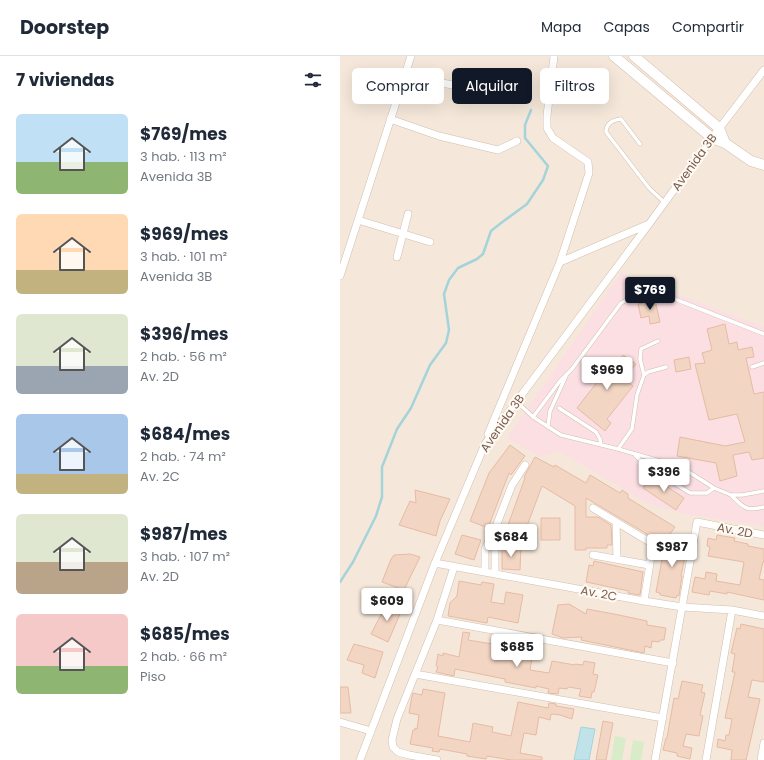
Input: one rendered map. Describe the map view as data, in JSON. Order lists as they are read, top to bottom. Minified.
{"streets":{"street":["Avenida 3B","Av. 2D","Av. 2C"]},"crossings":[["Avenida 3B","Av. 2C"],["Av. 2D","Av. 2C"]],"page":{"header":"Doorstep","nav":["Mapa","Capas","Compartir"],"heading":"7 viviendas","chip":["Comprar","Alquilar","Filtros"],"list":[{"name":"$769/mes","note":"3 hab. · 113 m² · Avenida 3B"},{"name":"$969/mes","note":"3 hab. · 101 m² · Avenida 3B"},{"name":"$396/mes","note":"2 hab. · 56 m² · Av. 2D"},{"name":"$684/mes","note":"2 hab. · 74 m² · Av. 2C"},{"name":"$987/mes","note":"3 hab. · 107 m² · Av. 2D"},{"name":"$685/mes","note":"2 hab. · 66 m² · Piso"}],"price":["$769","$969","$396","$684","$987","$609","$685"]}}
